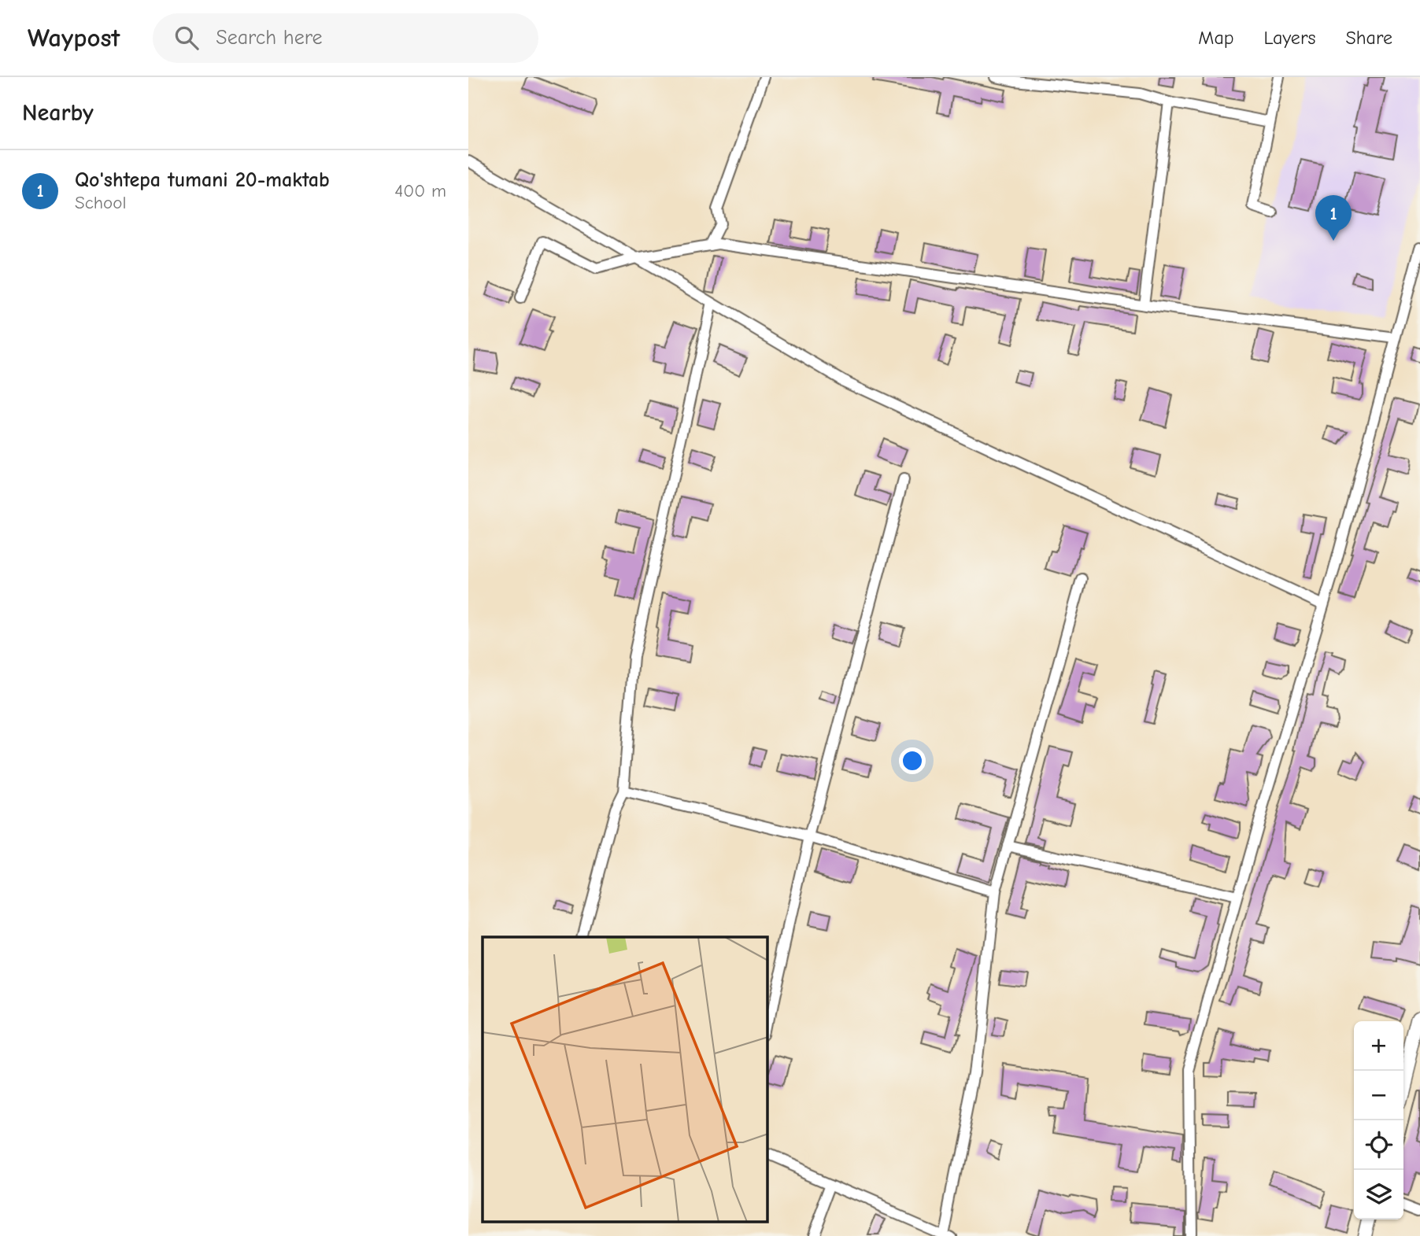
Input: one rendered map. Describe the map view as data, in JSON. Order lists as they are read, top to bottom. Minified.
{"page":{"header":"Waypost","search":"Search here","nav":["Map","Layers","Share"],"heading":"Nearby","list":[{"mark":"1","name":"Qo'shtepa tumani 20-maktab","note":"School","value":"400 m"}],"pins":"1","map_buttons":["+","−"]}}
